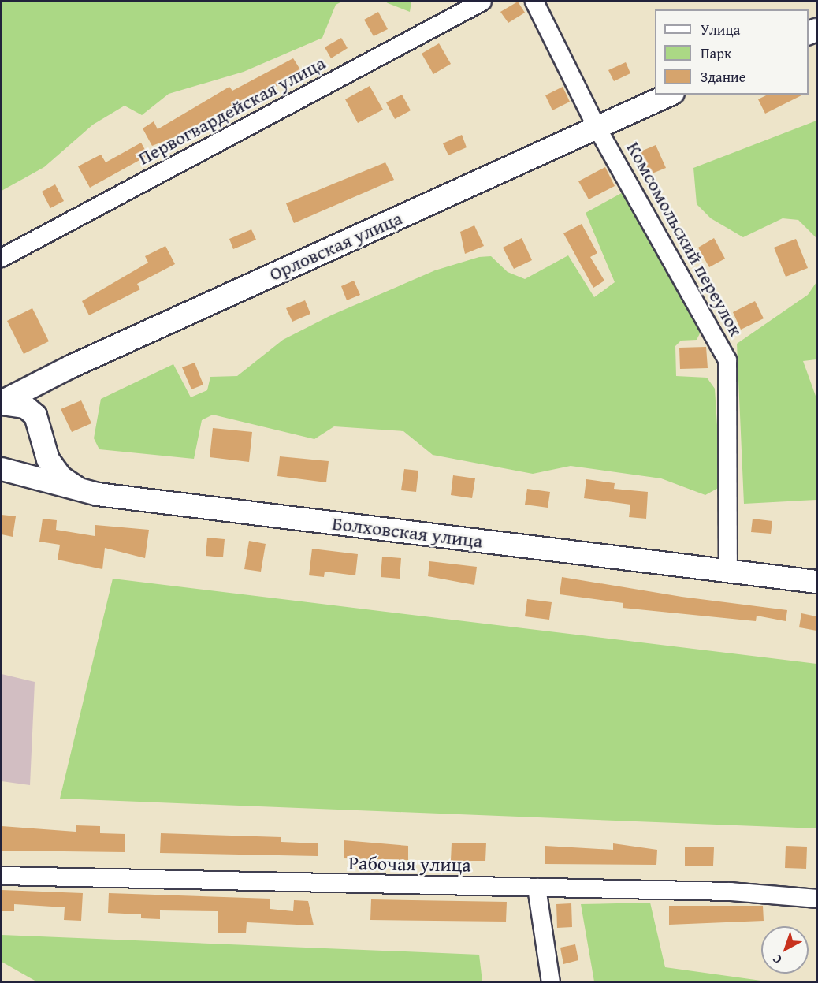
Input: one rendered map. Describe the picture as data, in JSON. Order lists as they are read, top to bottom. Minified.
{"streets":{"main road":["Орловская улица","Болховская улица"],"street":["Первогвардейская улица","Комсомольский переулок","Рабочая улица"]},"crossings":[["Комсомольский переулок","Орловская улица"],["Комсомольский переулок","Болховская улица"]],"legend":["Улица","Парк","Здание"],"north":"bottom left"}
